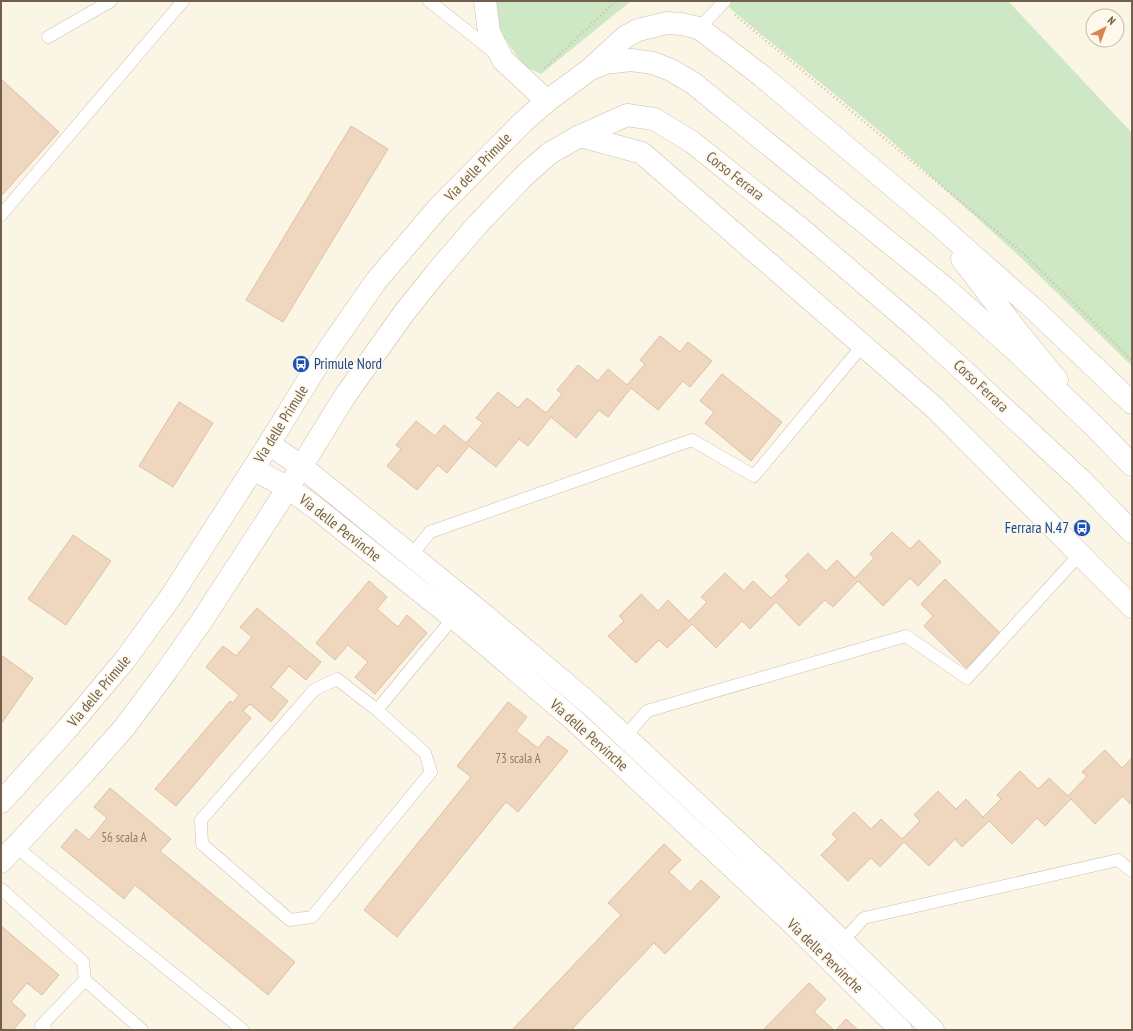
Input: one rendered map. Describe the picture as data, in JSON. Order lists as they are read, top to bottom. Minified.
{"streets":{"street":["Via delle Primule","Corso Ferrara","Via delle Pervinche"]},"crossings":[["Via delle Primule","Via delle Pervinche"]],"places":{"bus stop":["Primule Nord","Ferrara N.47"]},"house_numbers":["73 scala A","56 scala A"],"north":"top right"}
